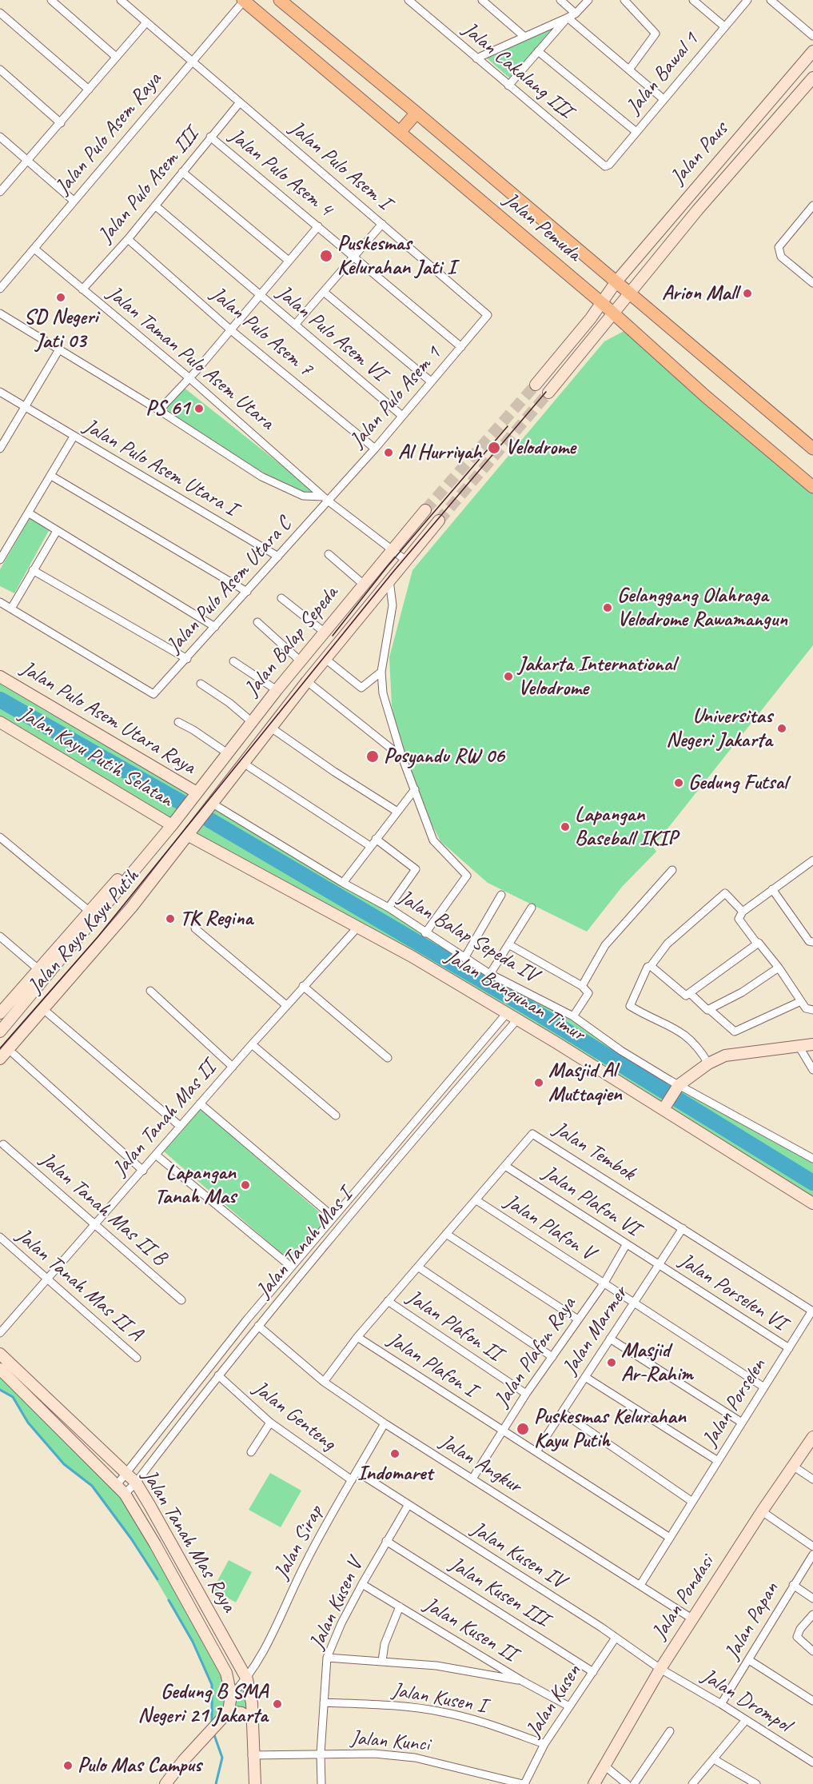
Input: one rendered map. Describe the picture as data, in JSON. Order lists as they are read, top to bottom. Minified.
{"streets":{"main road":["Jalan Paus","Jalan Pemuda","Jalan Balap Sepeda","Jalan Pulo Asem Utara Raya","Jalan Kayu Putih Selatan","Jalan Raya Kayu Putih","Jalan Bangunan Timur","Jalan Tanah Mas Raya","Jalan Pondasi"],"street":["Jalan Cakalang III","Jalan Bawal 1","Jalan Pulo Asem Raya","Jalan Pulo Asem I","Jalan Pulo Asem 4","Jalan Pulo Asem III","Jalan Pulo Asem 7","Jalan Pulo Asem VI","Jalan Taman Pulo Asem Utara","Jalan Pulo Asem 1","Jalan Pulo Asem Utara I","Jalan Pulo Asem Utara C","Jalan Balap Sepeda IV","Jalan Tanah Mas II","Jalan Tembok","Jalan Plafon VI","Jalan Tanah Mas II B","Jalan Plafon V","Jalan Tanah Mas I","Jalan Tanah Mas II A","Jalan Porselen VI","Jalan Plafon II","Jalan Marmer","Jalan Plafon Raya","Jalan Plafon I","Jalan Porselen","Jalan Genteng","Jalan Angkur","Jalan Sirap","Jalan Kusen IV","Jalan Kusen III","Jalan Kusen V","Jalan Papan","Jalan Kusen II","Jalan Kusen I","Jalan Kusen","Jalan Drompol","Jalan Kunci"]},"crossings":[["Jalan Cakalang III","Jalan Bawal 1"],["Jalan Pulo Asem Raya","Jalan Pulo Asem I"],["Jalan Pulo Asem Raya","Jalan Pemuda"],["Jalan Pulo Asem Raya","Jalan Taman Pulo Asem Utara"],["Jalan Paus","Jalan Pemuda"],["Jalan Pulo Asem I","Jalan Pulo Asem III"],["Jalan Pulo Asem I","Jalan Pulo Asem 1"],["Jalan Pulo Asem 4","Jalan Pulo Asem III"],["Jalan Pulo Asem 4","Jalan Pulo Asem 1"],["Jalan Pulo Asem III","Jalan Pulo Asem 7"],["Jalan Pulo Asem III","Jalan Pulo Asem VI"],["Jalan Pulo Asem III","Jalan Taman Pulo Asem Utara"],["Jalan Pulo Asem 7","Jalan Pulo Asem 1"],["Jalan Pulo Asem VI","Jalan Pulo Asem 1"],["Jalan Taman Pulo Asem Utara","Jalan Pulo Asem 1"],["Jalan Taman Pulo Asem Utara","Jalan Pulo Asem Utara C"],["Jalan Taman Pulo Asem Utara","Jalan Balap Sepeda"],["Jalan Pulo Asem 1","Jalan Pulo Asem Utara C"],["Jalan Pulo Asem Utara I","Jalan Pulo Asem Utara C"],["Jalan Balap Sepeda","Jalan Pulo Asem Utara Raya"],["Jalan Balap Sepeda","Jalan Kayu Putih Selatan"],["Jalan Balap Sepeda","Jalan Raya Kayu Putih"],["Jalan Balap Sepeda","Jalan Balap Sepeda IV"],["Jalan Kayu Putih Selatan","Jalan Raya Kayu Putih"],["Jalan Raya Kayu Putih","Jalan Balap Sepeda IV"],["Jalan Raya Kayu Putih","Jalan Bangunan Timur"],["Jalan Bangunan Timur","Jalan Tanah Mas II"],["Jalan Bangunan Timur","Jalan Tanah Mas I"],["Jalan Tanah Mas II","Jalan Tanah Mas II B"],["Jalan Tanah Mas II","Jalan Tanah Mas II A"],["Jalan Tembok","Jalan Plafon VI"],["Jalan Tembok","Jalan Plafon V"],["Jalan Tembok","Jalan Plafon II"],["Jalan Tembok","Jalan Marmer"],["Jalan Tembok","Jalan Plafon I"],["Jalan Tembok","Jalan Porselen"],["Jalan Tembok","Jalan Angkur"],["Jalan Plafon VI","Jalan Porselen VI"],["Jalan Plafon VI","Jalan Marmer"],["Jalan Plafon VI","Jalan Plafon Raya"],["Jalan Plafon V","Jalan Marmer"],["Jalan Plafon V","Jalan Plafon Raya"],["Jalan Plafon V","Jalan Porselen"],["Jalan Tanah Mas I","Jalan Genteng"],["Jalan Tanah Mas I","Jalan Angkur"],["Jalan Tanah Mas I","Jalan Tanah Mas Raya"],["Jalan Porselen VI","Jalan Marmer"],["Jalan Porselen VI","Jalan Porselen"],["Jalan Plafon II","Jalan Plafon Raya"],["Jalan Marmer","Jalan Plafon I"],["Jalan Plafon Raya","Jalan Plafon I"],["Jalan Plafon Raya","Jalan Angkur"],["Jalan Plafon I","Jalan Porselen"],["Jalan Porselen","Jalan Angkur"],["Jalan Genteng","Jalan Sirap"],["Jalan Angkur","Jalan Sirap"],["Jalan Angkur","Jalan Pondasi"],["Jalan Tanah Mas Raya","Jalan Sirap"],["Jalan Tanah Mas Raya","Jalan Kunci"],["Jalan Sirap","Jalan Kusen IV"],["Jalan Kusen IV","Jalan Pondasi"],["Jalan Kusen IV","Jalan Kusen V"],["Jalan Kusen IV","Jalan Kusen"],["Jalan Kusen IV","Jalan Drompol"],["Jalan Kusen III","Jalan Kusen V"],["Jalan Kusen III","Jalan Kusen"],["Jalan Pondasi","Jalan Drompol"],["Jalan Kusen V","Jalan Kusen II"],["Jalan Kusen V","Jalan Kusen I"],["Jalan Kusen V","Jalan Kunci"],["Jalan Papan","Jalan Drompol"],["Jalan Kusen II","Jalan Kusen"],["Jalan Kusen I","Jalan Kusen"],["Jalan Kusen","Jalan Kunci"]],"places":["Puskesmas Kelurahan Jati I","Arion Mall","SD Negeri Jati 03","PS 61","Velodrome","Al Hurriyah","Gelanggang Olahraga Velodrome Rawamangun","Jakarta International Velodrome","Universitas Negeri Jakarta","Posyandu RW 06","Gedung Futsal","Lapangan Baseball IKIP","TK Regina","Masjid Al Muttaqien","Lapangan Tanah Mas","Masjid Ar-Rahim","Puskesmas Kelurahan Kayu Putih","Indomaret","Gedung B SMA Negeri 21 Jakarta","Pulo Mas Campus"]}
